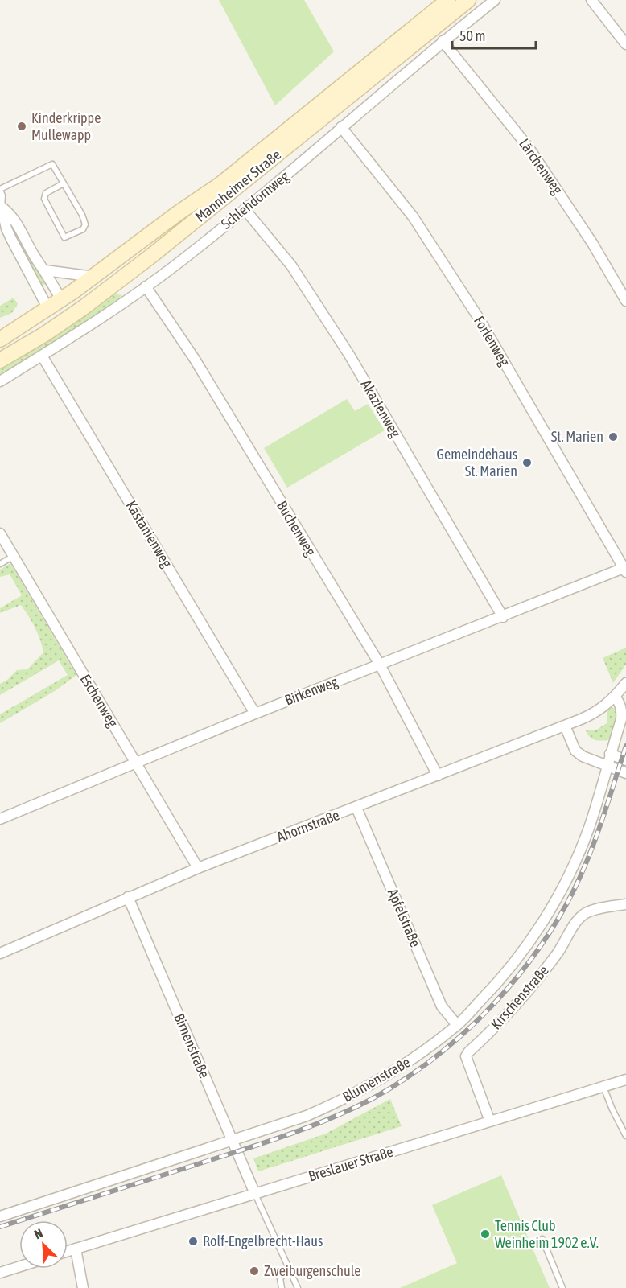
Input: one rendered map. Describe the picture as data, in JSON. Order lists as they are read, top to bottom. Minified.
{"streets":{"main road":["Mannheimer Straße"],"street":["Lärchenweg","Schlehdornweg","Forlenweg","Akazienweg","Buchenweg","Kastanienweg","Birkenweg","Eschenweg","Ahornstraße","Apfelstraße","Kirschenstraße","Birnenstraße","Blumenstraße","Breslauer Straße"]},"crossings":[["Lärchenweg","Schlehdornweg"],["Schlehdornweg","Forlenweg"],["Schlehdornweg","Akazienweg"],["Schlehdornweg","Buchenweg"],["Schlehdornweg","Kastanienweg"],["Forlenweg","Birkenweg"],["Akazienweg","Birkenweg"],["Buchenweg","Birkenweg"],["Buchenweg","Ahornstraße"],["Kastanienweg","Birkenweg"],["Birkenweg","Eschenweg"],["Eschenweg","Ahornstraße"],["Ahornstraße","Apfelstraße"],["Ahornstraße","Birnenstraße"],["Ahornstraße","Blumenstraße"],["Apfelstraße","Blumenstraße"],["Kirschenstraße","Breslauer Straße"],["Birnenstraße","Blumenstraße"],["Birnenstraße","Breslauer Straße"]],"places":["Kinderkrippe Mullewapp","St. Marien","Gemeindehaus St. Marien","Tennis Club Weinheim 1902 e.V.","Rolf-Engelbrecht-Haus","Zweiburgenschule"],"scale_bar":"50 m","north":"top left"}
